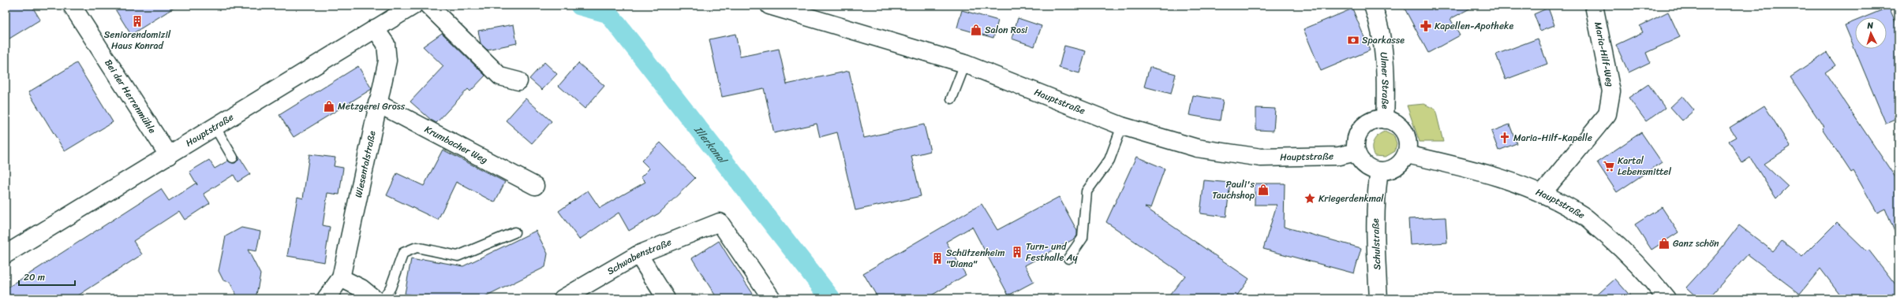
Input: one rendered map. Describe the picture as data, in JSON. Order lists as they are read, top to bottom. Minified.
{"streets":{"street":["Maria-Hilf-Weg","Ulmer Straße","Bei der Herrenmühle","Hauptstraße","Krumbacher Weg","Wiesentalstraße","Schulstraße","Schwabenstraße"]},"crossings":[["Maria-Hilf-Weg","Hauptstraße"],["Ulmer Straße","Hauptstraße"],["Ulmer Straße","Schulstraße"],["Bei der Herrenmühle","Hauptstraße"],["Hauptstraße","Wiesentalstraße"],["Hauptstraße","Schulstraße"],["Krumbacher Weg","Wiesentalstraße"]],"water":["Illerkanal"],"places":{"building":["Seniorendomizil Haus Konrad","Turn- und Festhalle Ay","Schützenheim \"Diana\""],"pharmacy":["Kapellen-Apotheke"],"shop":["Salon Rosi","Metzgerei Gross","Pauli's Tauchshop","Ganz schön"],"bank":["Sparkasse"],"church":["Maria-Hilf-Kapelle"],"supermarket":["Kartal Lebensmittel"],"place":["Kriegerdenkmal"]},"scale_bar":"20 m","north":"top"}
